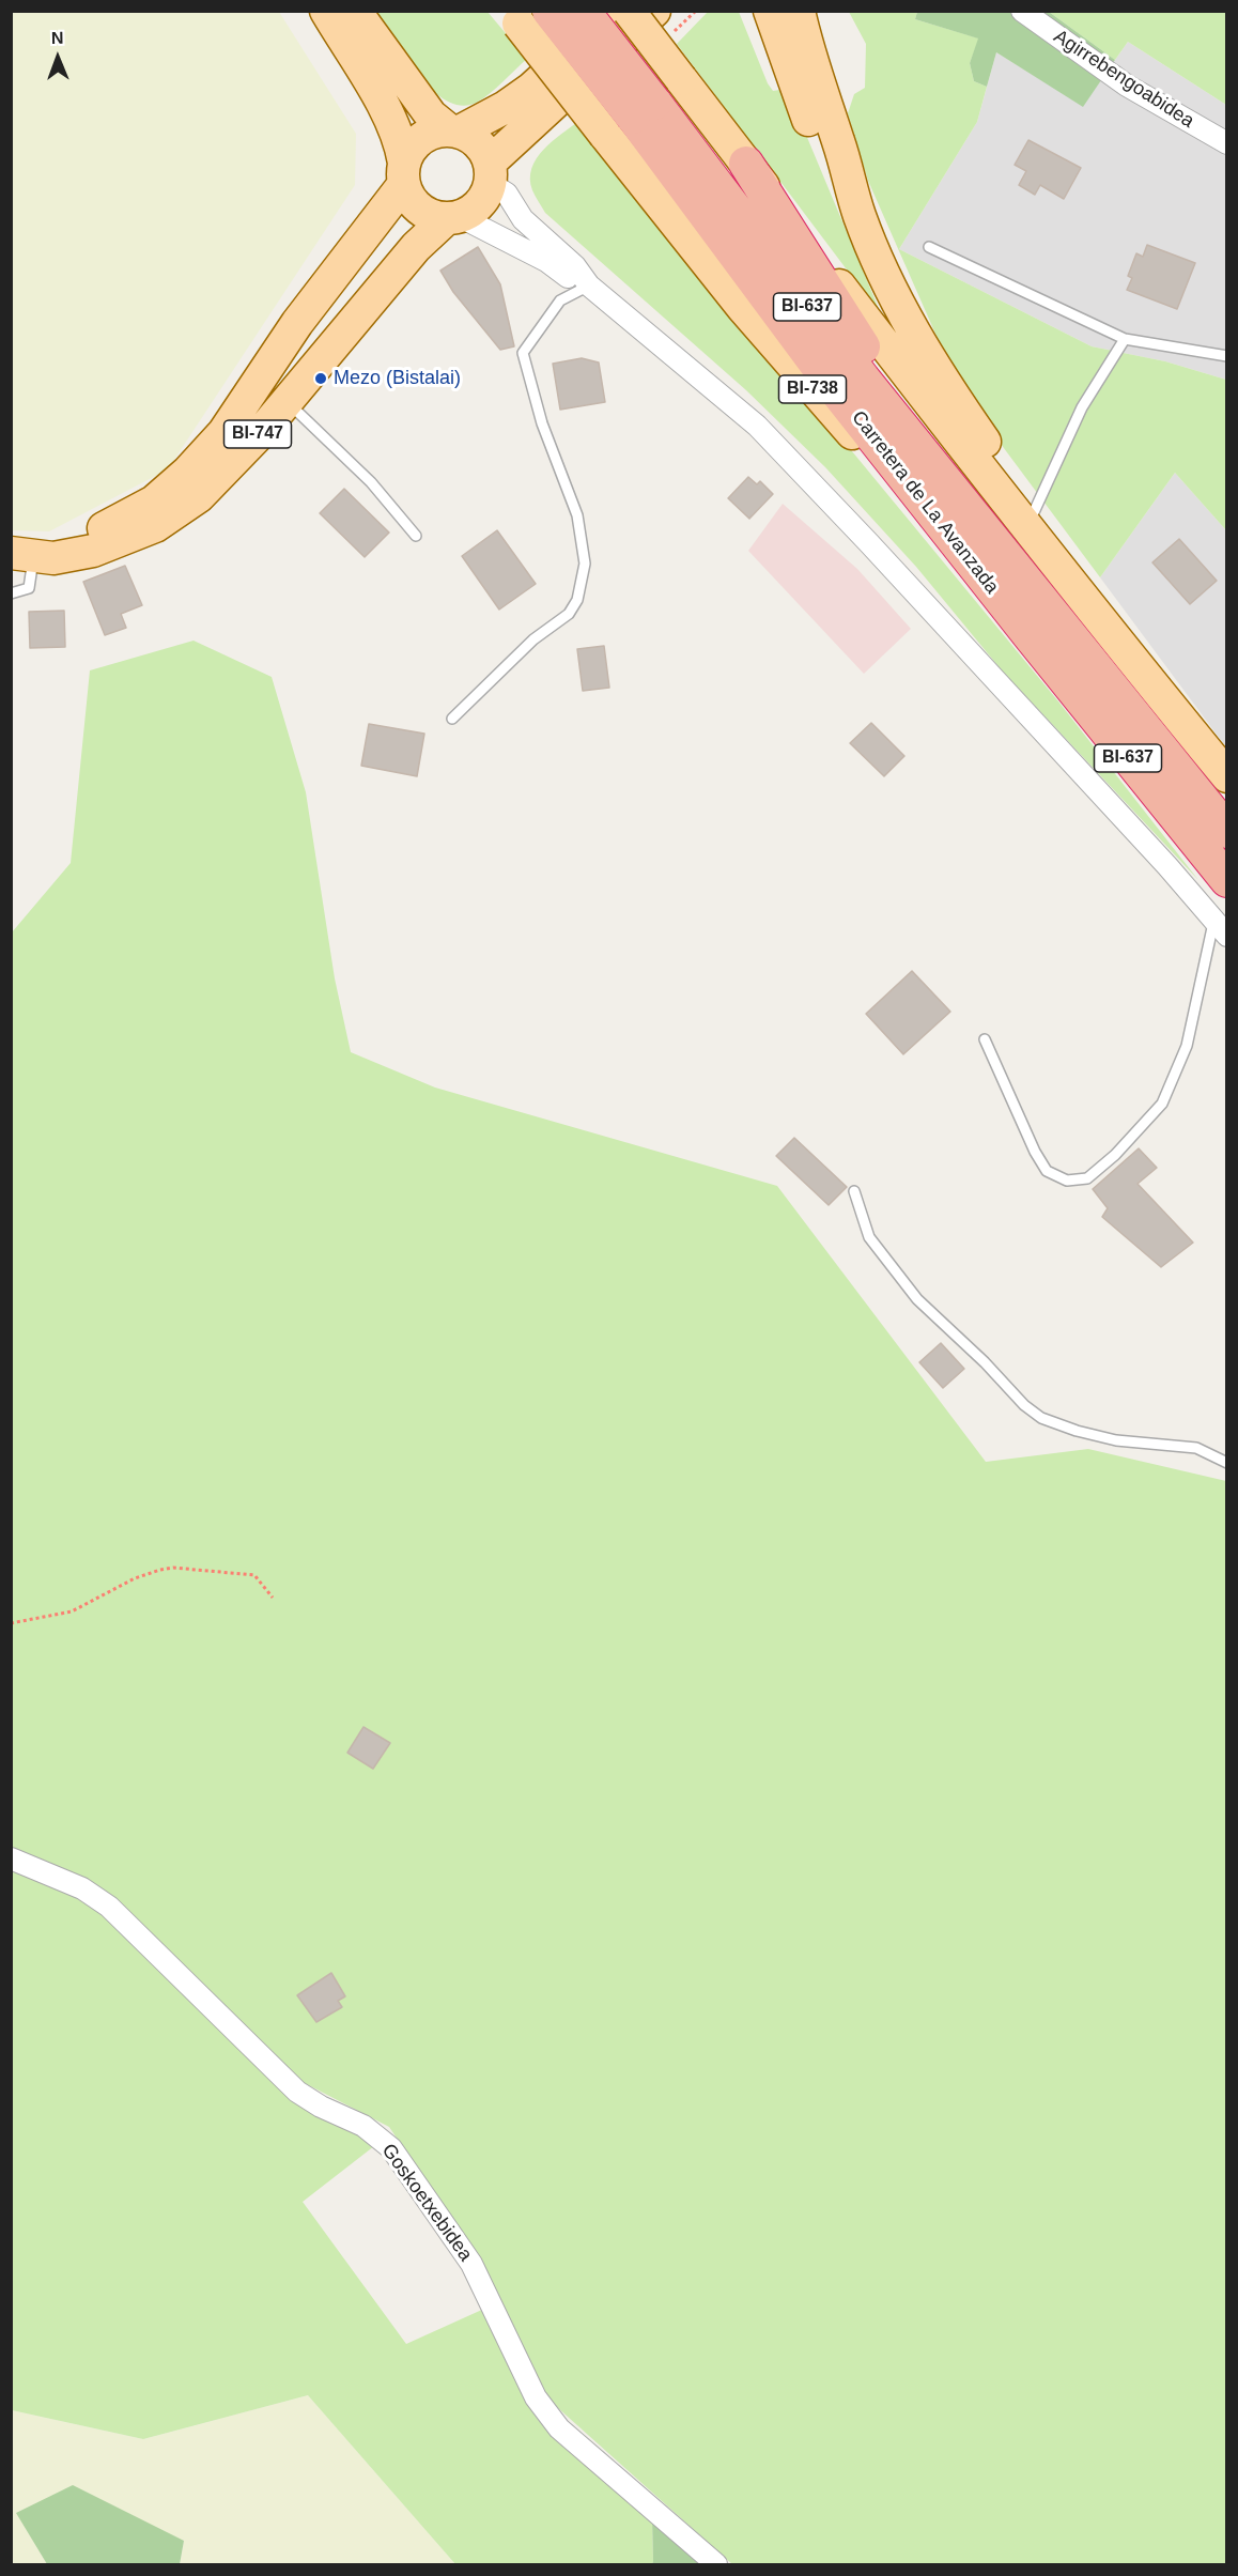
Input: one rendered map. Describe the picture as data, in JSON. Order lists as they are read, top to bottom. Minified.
{"streets":{"highway":["BI-637","Carretera de La Avanzada"],"main road":["BI-738","BI-747"],"street":["Agirrebengoabidea","Goskoetxebidea"]},"crossings":[["BI-637","Carretera de La Avanzada"],["BI-738","Carretera de La Avanzada"]],"places":["Mezo (Bistalai)"],"north":"top"}
